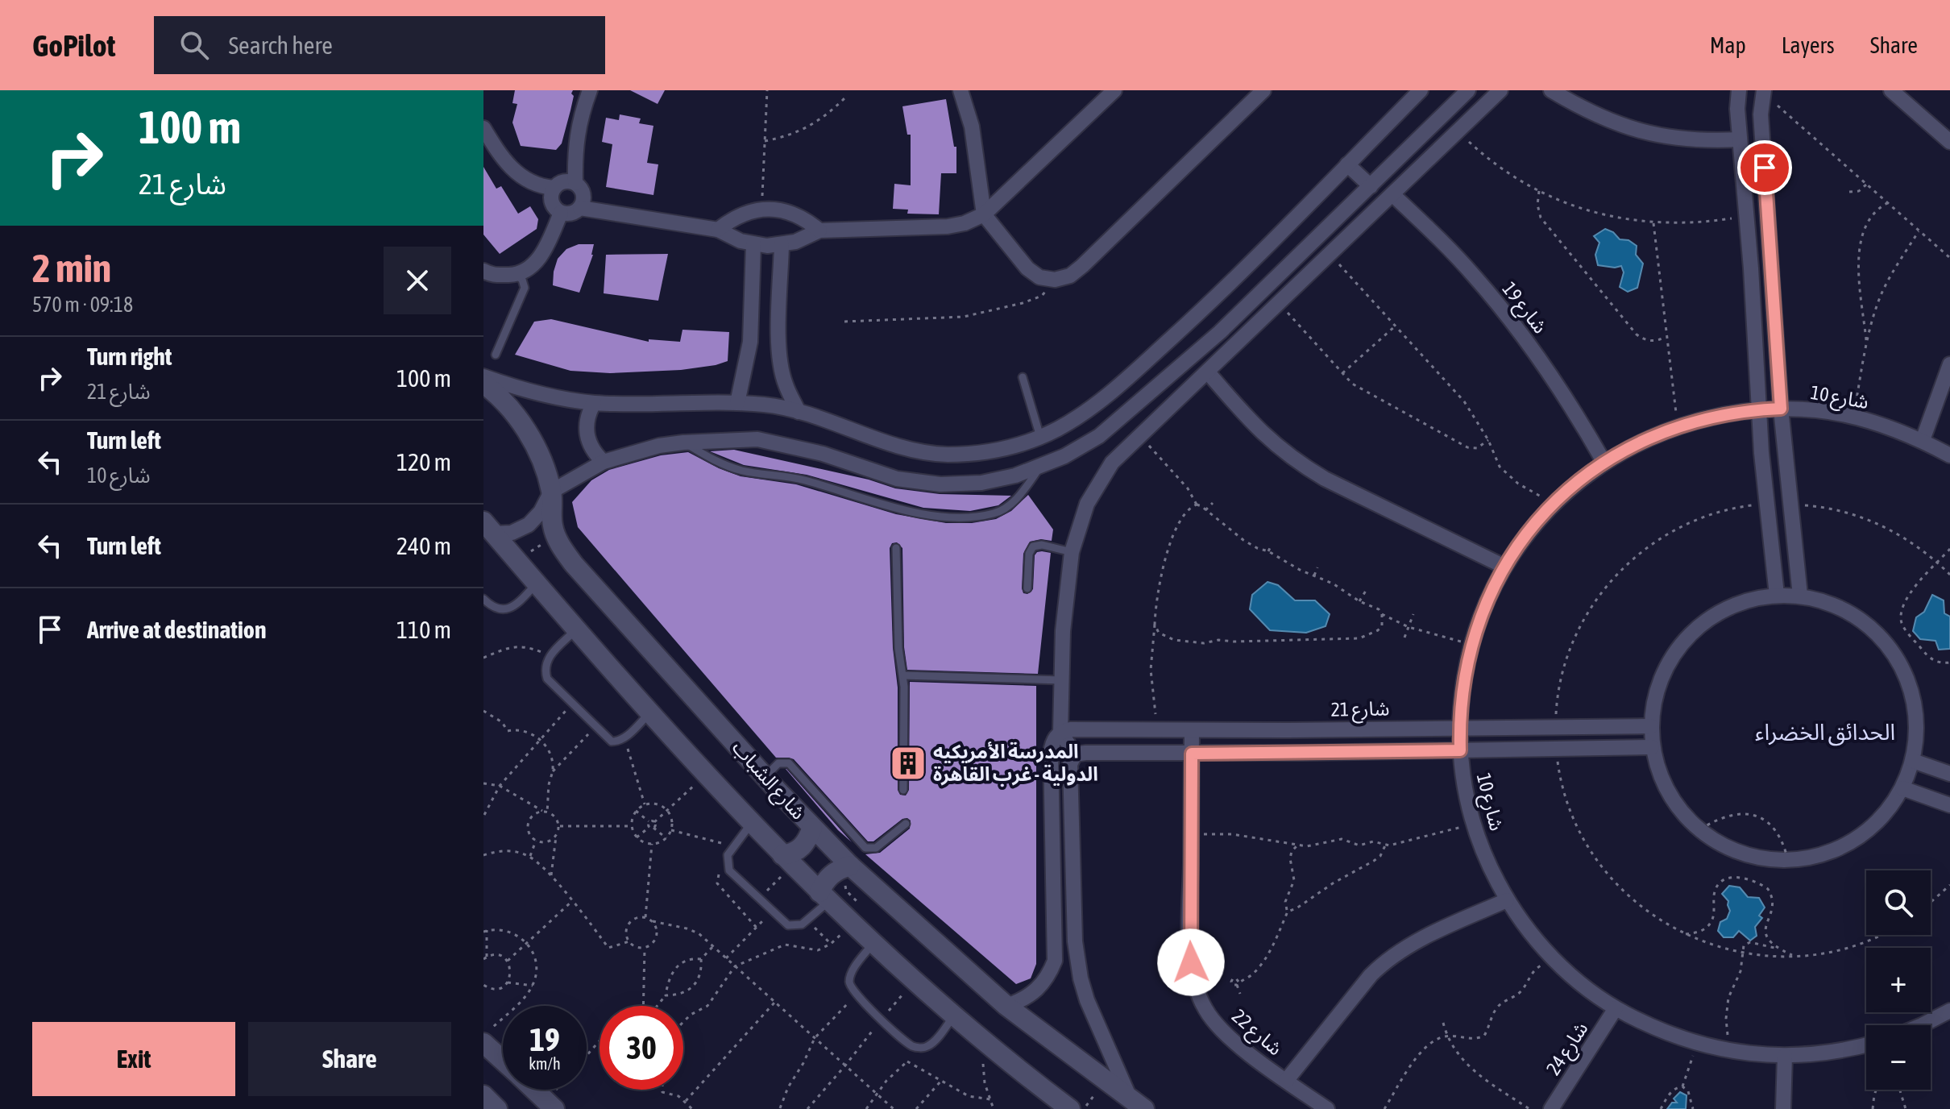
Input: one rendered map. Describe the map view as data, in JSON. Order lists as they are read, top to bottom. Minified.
{"streets":{"street":["شارع 19","شارع 10","شارع 21","شارع الشباب","شارع 22","شارع 24"]},"crossings":[["شارع 19","شارع 10"],["شارع 10","شارع 21"],["شارع 10","شارع 24"],["شارع 21","شارع 22"]],"districts":["الحدائق الخضراء"],"places":{"building":["المدرسة الأمريكيه الدولية - غرب القاهرة"]},"page":{"header":"GoPilot","search":"Search here","nav":["Map","Layers","Share"],"turn":["100 m","شارع 21"],"heading":["2 min","570 m · 09:18"],"list":[{"name":"Turn right","note":"شارع 21","value":"100 m"},{"name":"Turn left","note":"شارع 10","value":"120 m"},{"name":"Turn left","value":"240 m"},{"name":"Arrive at destination","value":"110 m"}],"map_buttons":["+","−"],"speed":"19 km/h","limit":"30","buttons":["Exit","Share"]}}
